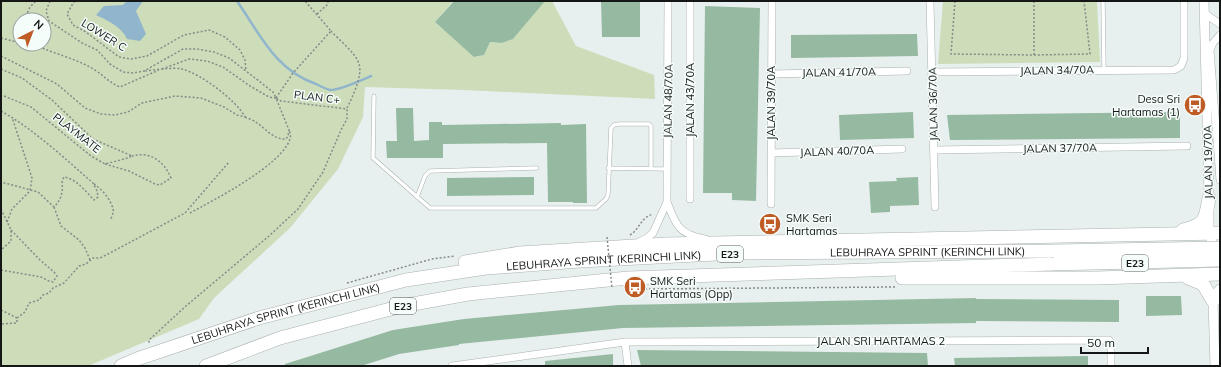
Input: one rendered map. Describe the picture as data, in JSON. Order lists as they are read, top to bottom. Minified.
{"streets":{"highway":["LEBUHRAYA SPRINT (KERINCHI LINK)","E23"],"street":["JALAN 34/70A","JALAN 41/70A","JALAN 43/70A","JALAN 48/70A","JALAN 39/70A","JALAN 36/70A","JALAN 37/70A","JALAN 40/70A","JALAN 19/70A","JALAN SRI HARTAMAS 2"],"path":["LOWER C","PLAN C+","PLAYMATE"]},"crossings":[["JALAN 34/70A","JALAN 36/70A"],["JALAN 41/70A","JALAN 39/70A"],["JALAN 39/70A","JALAN 40/70A"],["JALAN 36/70A","JALAN 37/70A"],["JALAN 19/70A","LEBUHRAYA SPRINT (KERINCHI LINK)"]],"places":{"bus stop":["Desa Sri Hartamas (1)","SMK Seri Hartamas","SMK Seri Hartamas (Opp)"]},"scale_bar":"50 m","north":"top right"}
